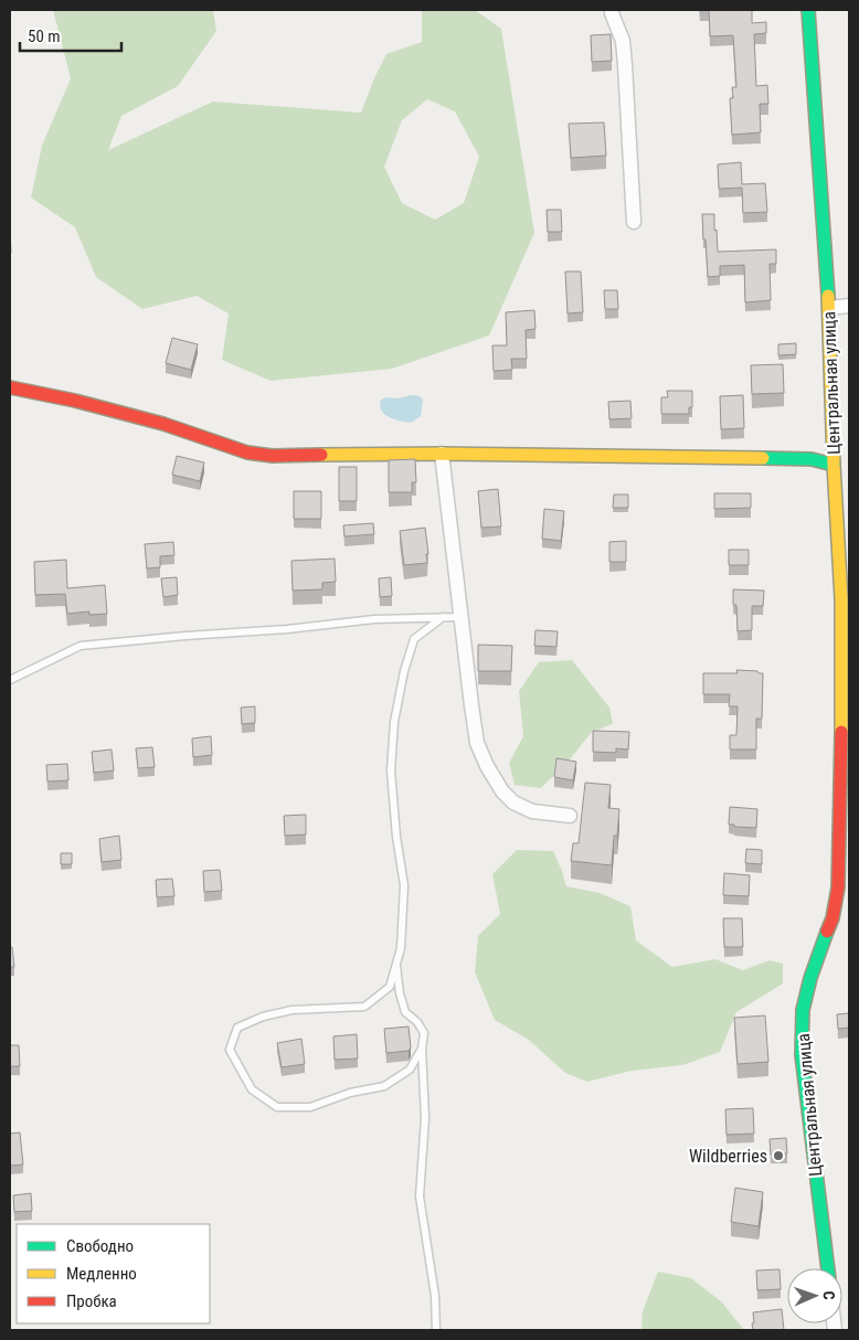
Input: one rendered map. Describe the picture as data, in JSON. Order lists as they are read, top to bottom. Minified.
{"streets":{"street":["Центральная улица"]},"places":["Wildberries"],"legend":["Свободно","Медленно","Пробка"],"scale_bar":"50 m","north":"right"}
